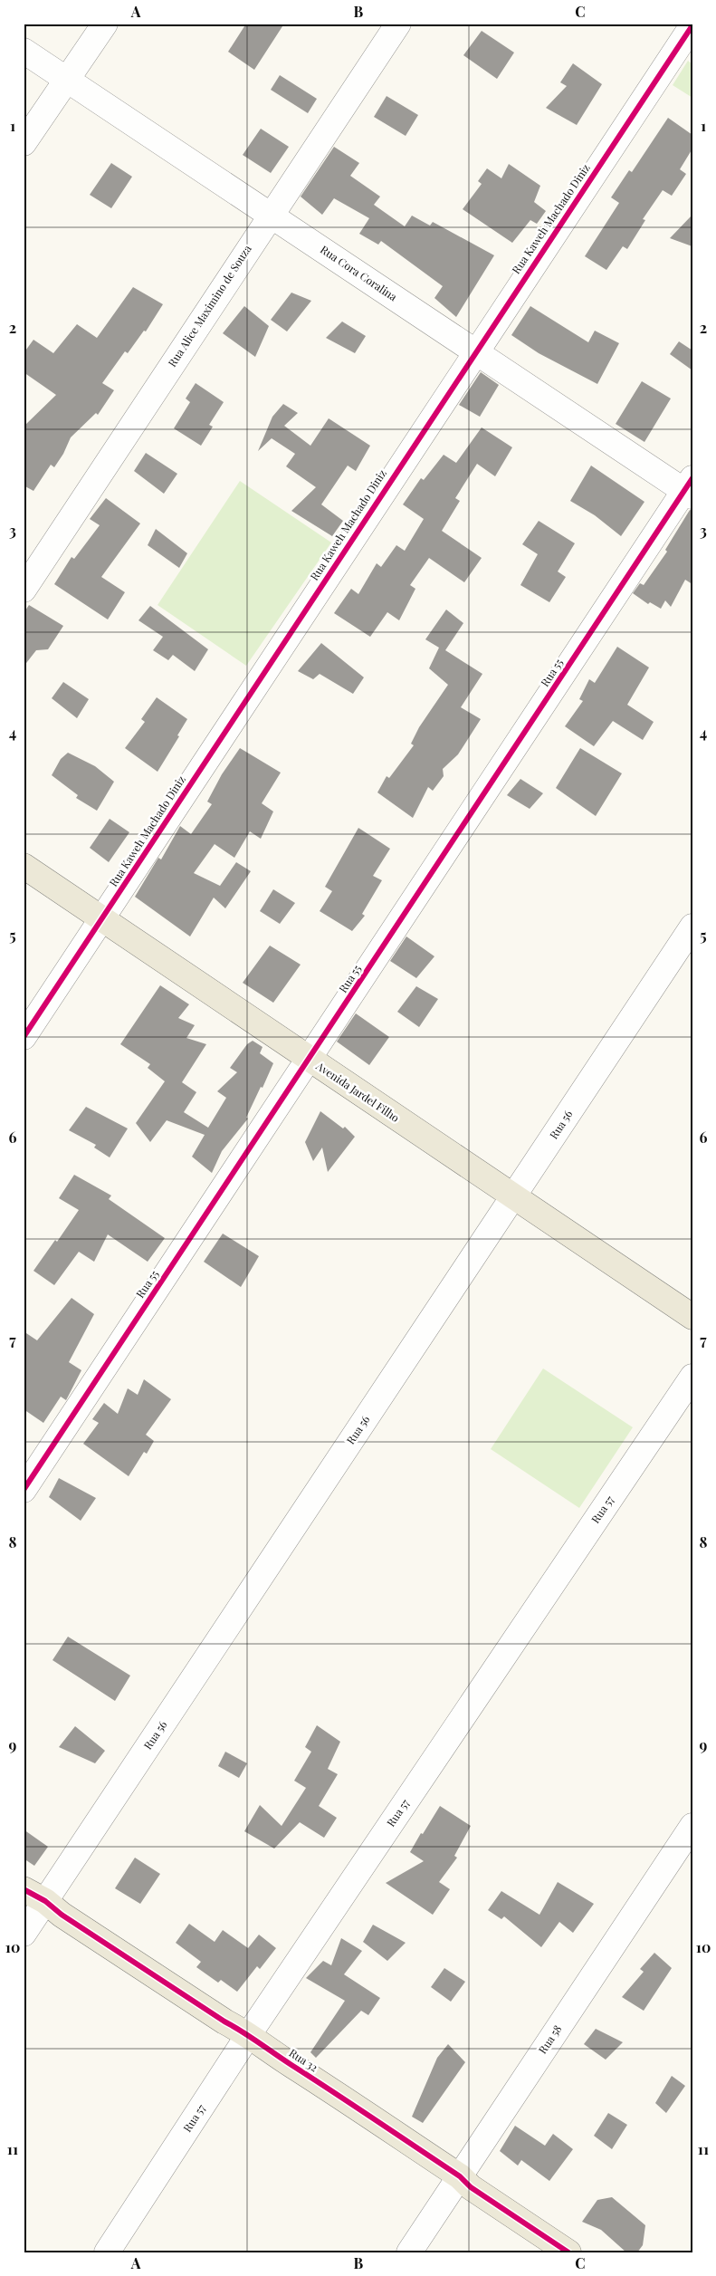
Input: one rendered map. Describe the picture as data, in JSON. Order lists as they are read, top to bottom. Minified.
{"streets":{"main road":["Avenida Jardel Filho","Rua 32"],"street":["Rua Kaweh Machado Diniz","Rua Cora Coralina","Rua Alice Maximino de Souza","Rua 55","Rua 56","Rua 57","Rua 58"]},"crossings":[["Rua Kaweh Machado Diniz","Rua Cora Coralina"],["Rua Kaweh Machado Diniz","Avenida Jardel Filho"],["Rua Cora Coralina","Rua Alice Maximino de Souza"],["Rua Cora Coralina","Rua 55"],["Rua 55","Avenida Jardel Filho"],["Avenida Jardel Filho","Rua 56"],["Rua 56","Rua 32"],["Rua 57","Rua 32"],["Rua 58","Rua 32"]],"grid":{"columns":["A","B","C"],"rows":["1","2","3","4","5","6","7","8","9","10","11"]}}
